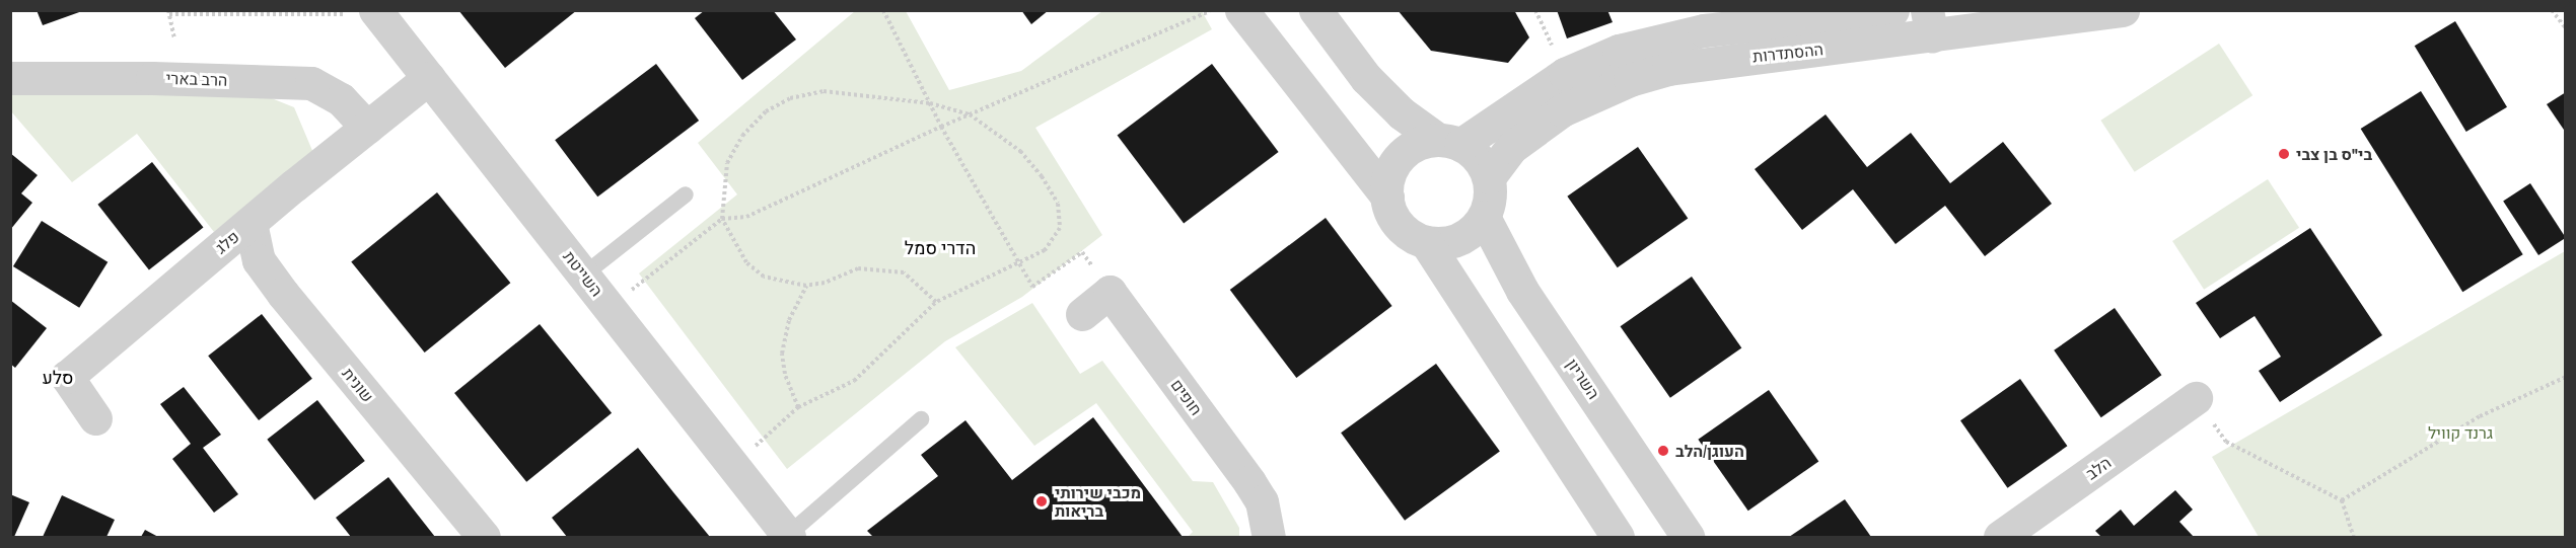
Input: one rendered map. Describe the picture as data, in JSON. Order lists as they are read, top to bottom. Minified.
{"streets":{"street":["ההסתדרות","הרב בארי","פלג","השייטת","השריון","שונית","חופים","הלב"]},"crossings":[["ההסתדרות","השריון"],["הרב בארי","פלג"],["פלג","השייטת"],["פלג","שונית"]],"districts":["הדרי סמל","סלע"],"parks":["גרנד קוויל"],"places":["בי\"ס בן צבי","העוגן/הלב","מכבי שירותי בריאות"]}
